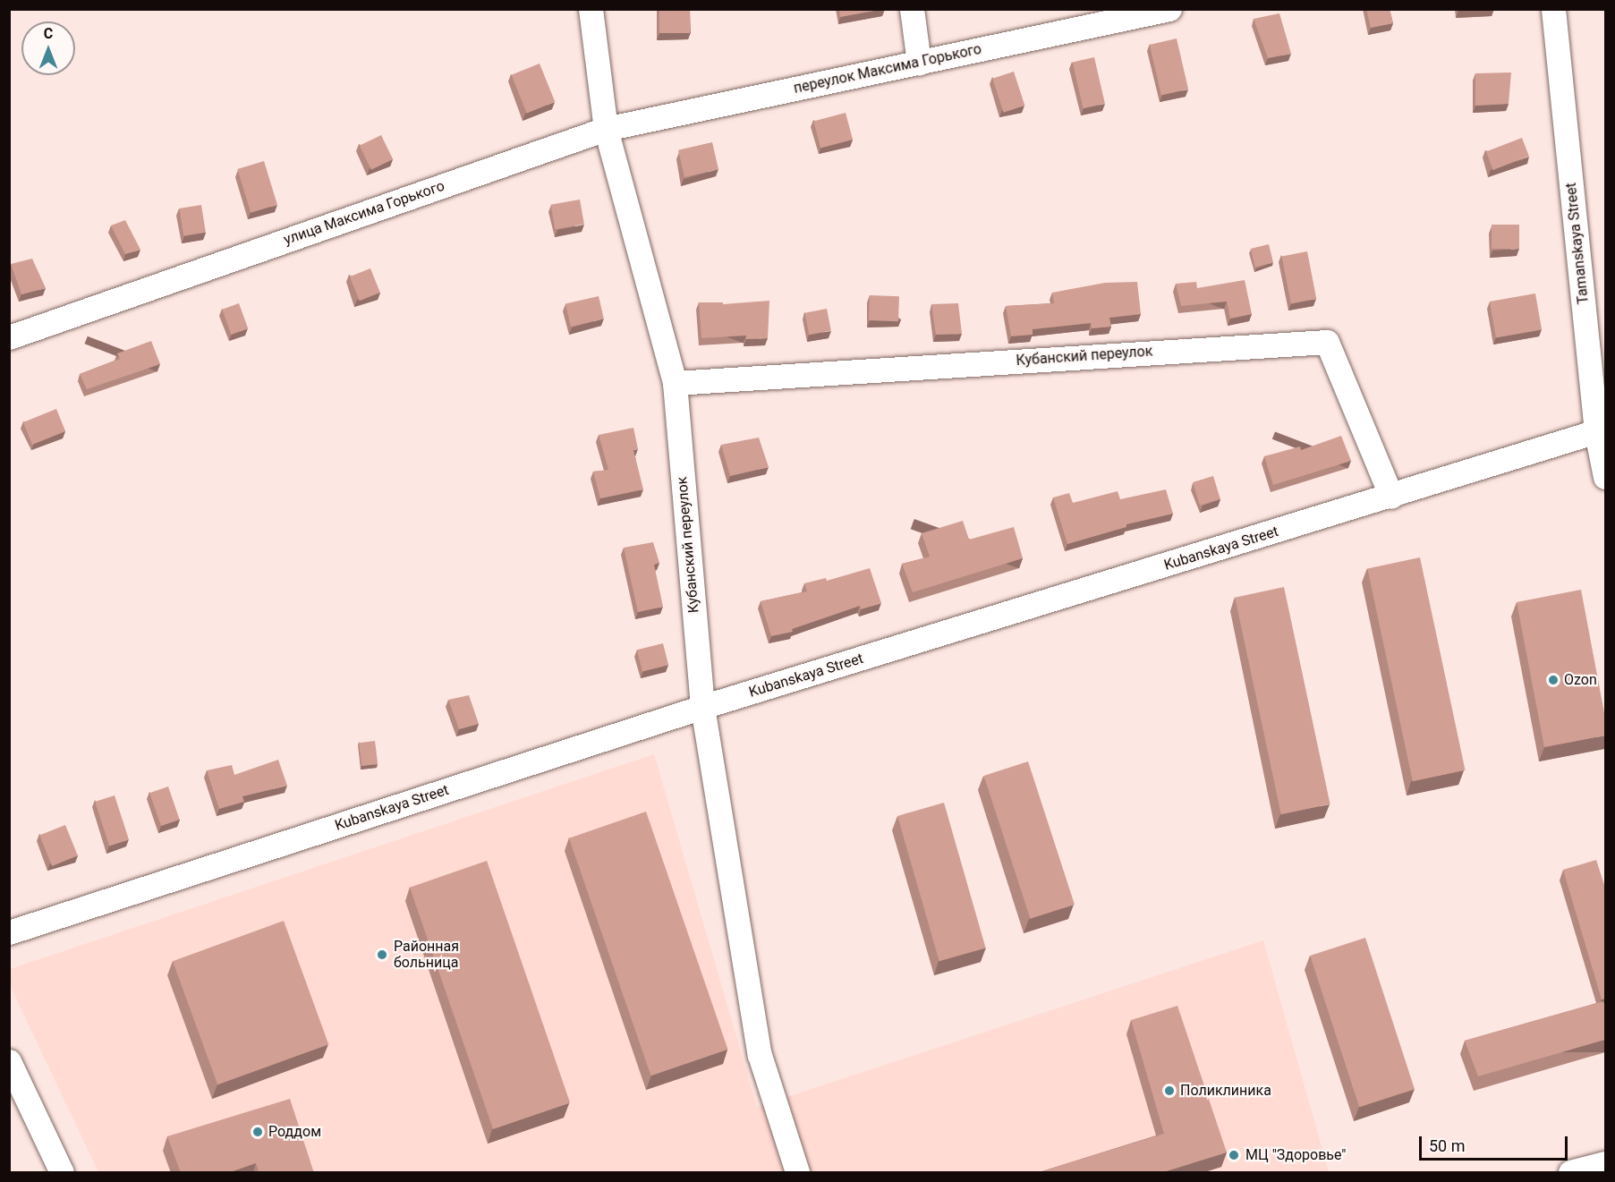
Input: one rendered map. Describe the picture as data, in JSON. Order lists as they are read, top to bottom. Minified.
{"streets":{"street":["переулок Максима Горького","улица Максима Горького","Tamanskaya Street","Кубанский переулок","Kubanskaya Street"]},"crossings":[["переулок Максима Горького","улица Максима Горького"],["переулок Максима Горького","Кубанский переулок"],["улица Максима Горького","Кубанский переулок"],["Tamanskaya Street","Kubanskaya Street"],["Кубанский переулок","Kubanskaya Street"]],"places":["Ozon","Районная больница","Поликлиника","Роддом","МЦ \"Здоровье\""],"scale_bar":"50 m","north":"top"}
